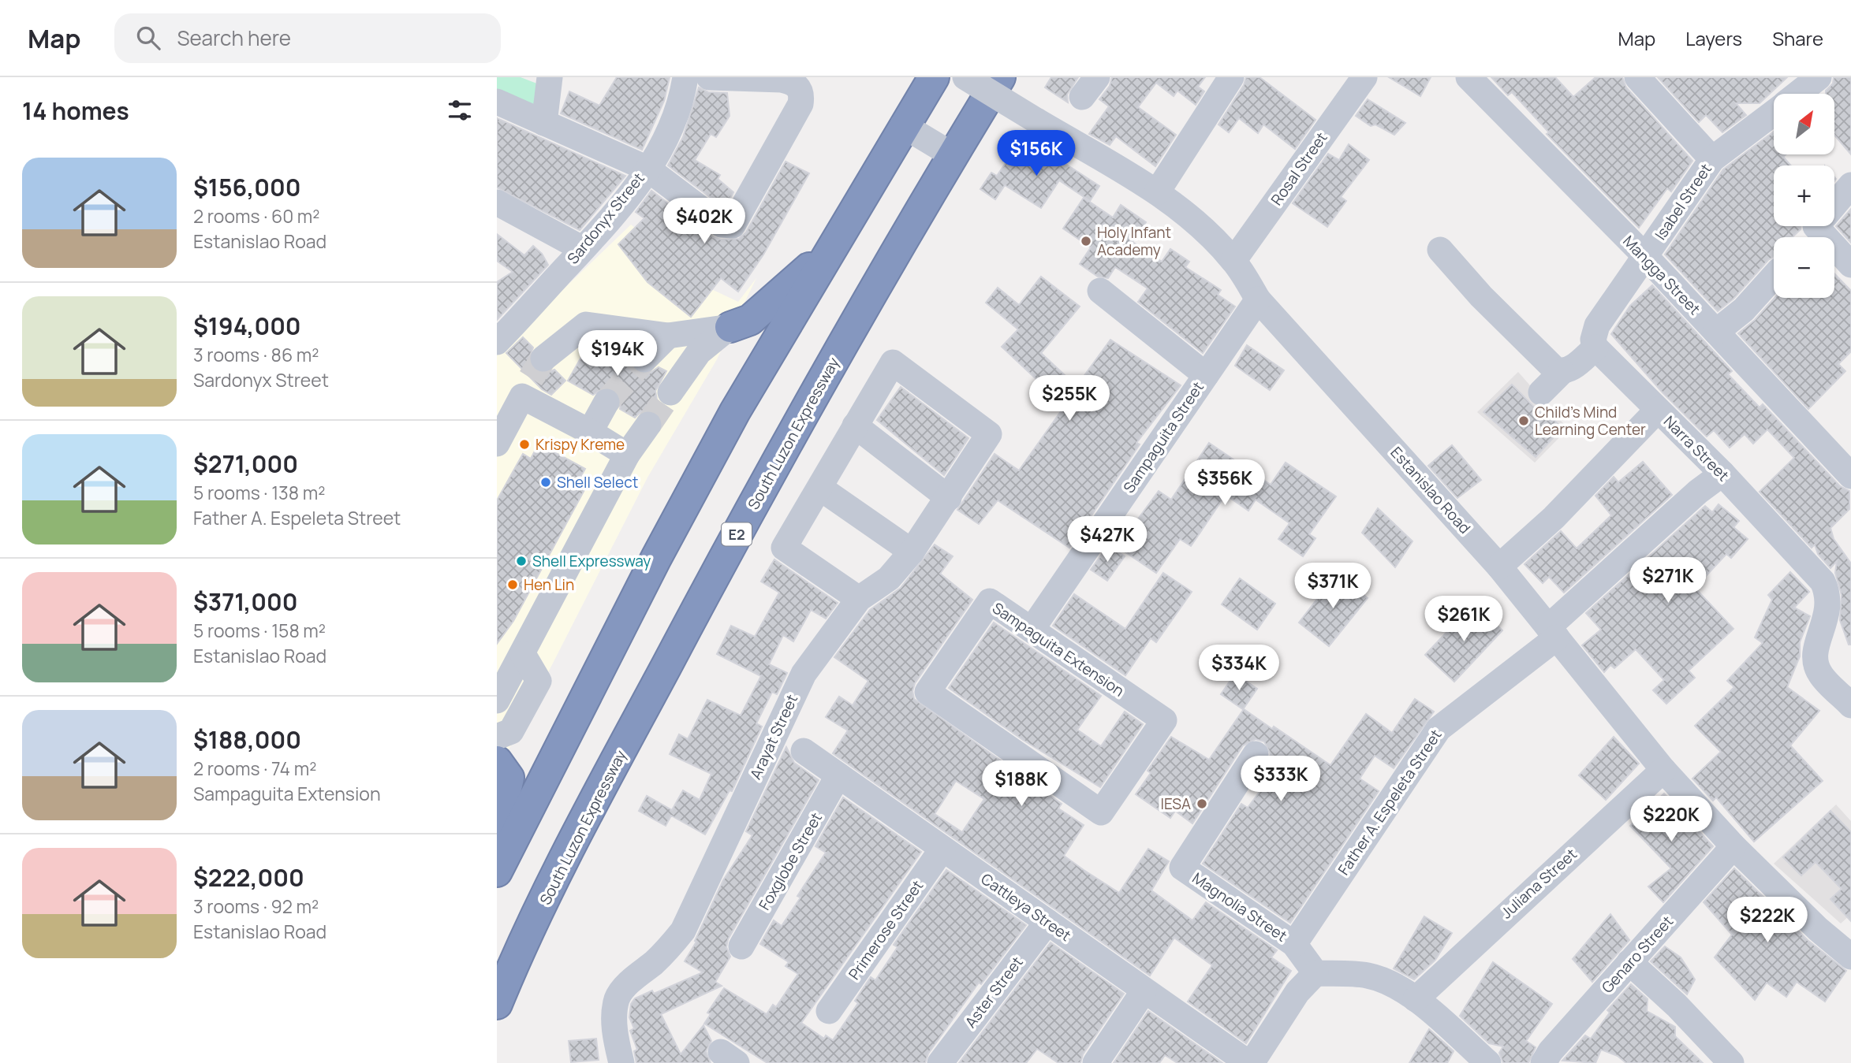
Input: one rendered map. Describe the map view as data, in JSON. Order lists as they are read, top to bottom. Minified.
{"streets":{"highway":["South Luzon Expressway","E2"],"street":["Rosal Street","Isabel Street","Sardonyx Street","Mangga Street","Sampaguita Street","Narra Street","Estanislao Road","Sampaguita Extension","Arayat Street","Father A. Espeleta Street","Foxglobe Street","Juliana Street","Cattleya Street","Magnolia Street","Primerose Street","Genaro Street","Aster Street"]},"crossings":[["Rosal Street","Estanislao Road"],["Isabel Street","Mangga Street"],["Isabel Street","Narra Street"],["Sampaguita Street","Estanislao Road"],["Sampaguita Street","Sampaguita Extension"],["Narra Street","Father A. Espeleta Street"],["Estanislao Road","Father A. Espeleta Street"],["Estanislao Road","Juliana Street"],["Estanislao Road","Genaro Street"],["Father A. Espeleta Street","Magnolia Street"],["Foxglobe Street","Cattleya Street"],["Cattleya Street","Primerose Street"],["Cattleya Street","Aster Street"]],"places":["Holy Infant Academy","Child's Mind Learning Center","Krispy Kreme","Shell Select","Shell Expressway","Hen Lin","IESA"],"north":"top right","page":{"header":"Map","search":"Search here","nav":["Map","Layers","Share"],"heading":"14 homes","map_buttons":["+","−"],"price":["$156K","$402K","$194K","$255K","$356K","$427K","$271K","$371K","$261K","$334K","$333K","$188K","$220K","$222K"],"list":[{"name":"$156,000","note":"2 rooms · 60 m² · Estanislao Road"},{"name":"$194,000","note":"3 rooms · 86 m² · Sardonyx Street"},{"name":"$271,000","note":"5 rooms · 138 m² · Father A. Espeleta Street"},{"name":"$371,000","note":"5 rooms · 158 m² · Estanislao Road"},{"name":"$188,000","note":"2 rooms · 74 m² · Sampaguita Extension"},{"name":"$222,000","note":"3 rooms · 92 m² · Estanislao Road"}]}}
